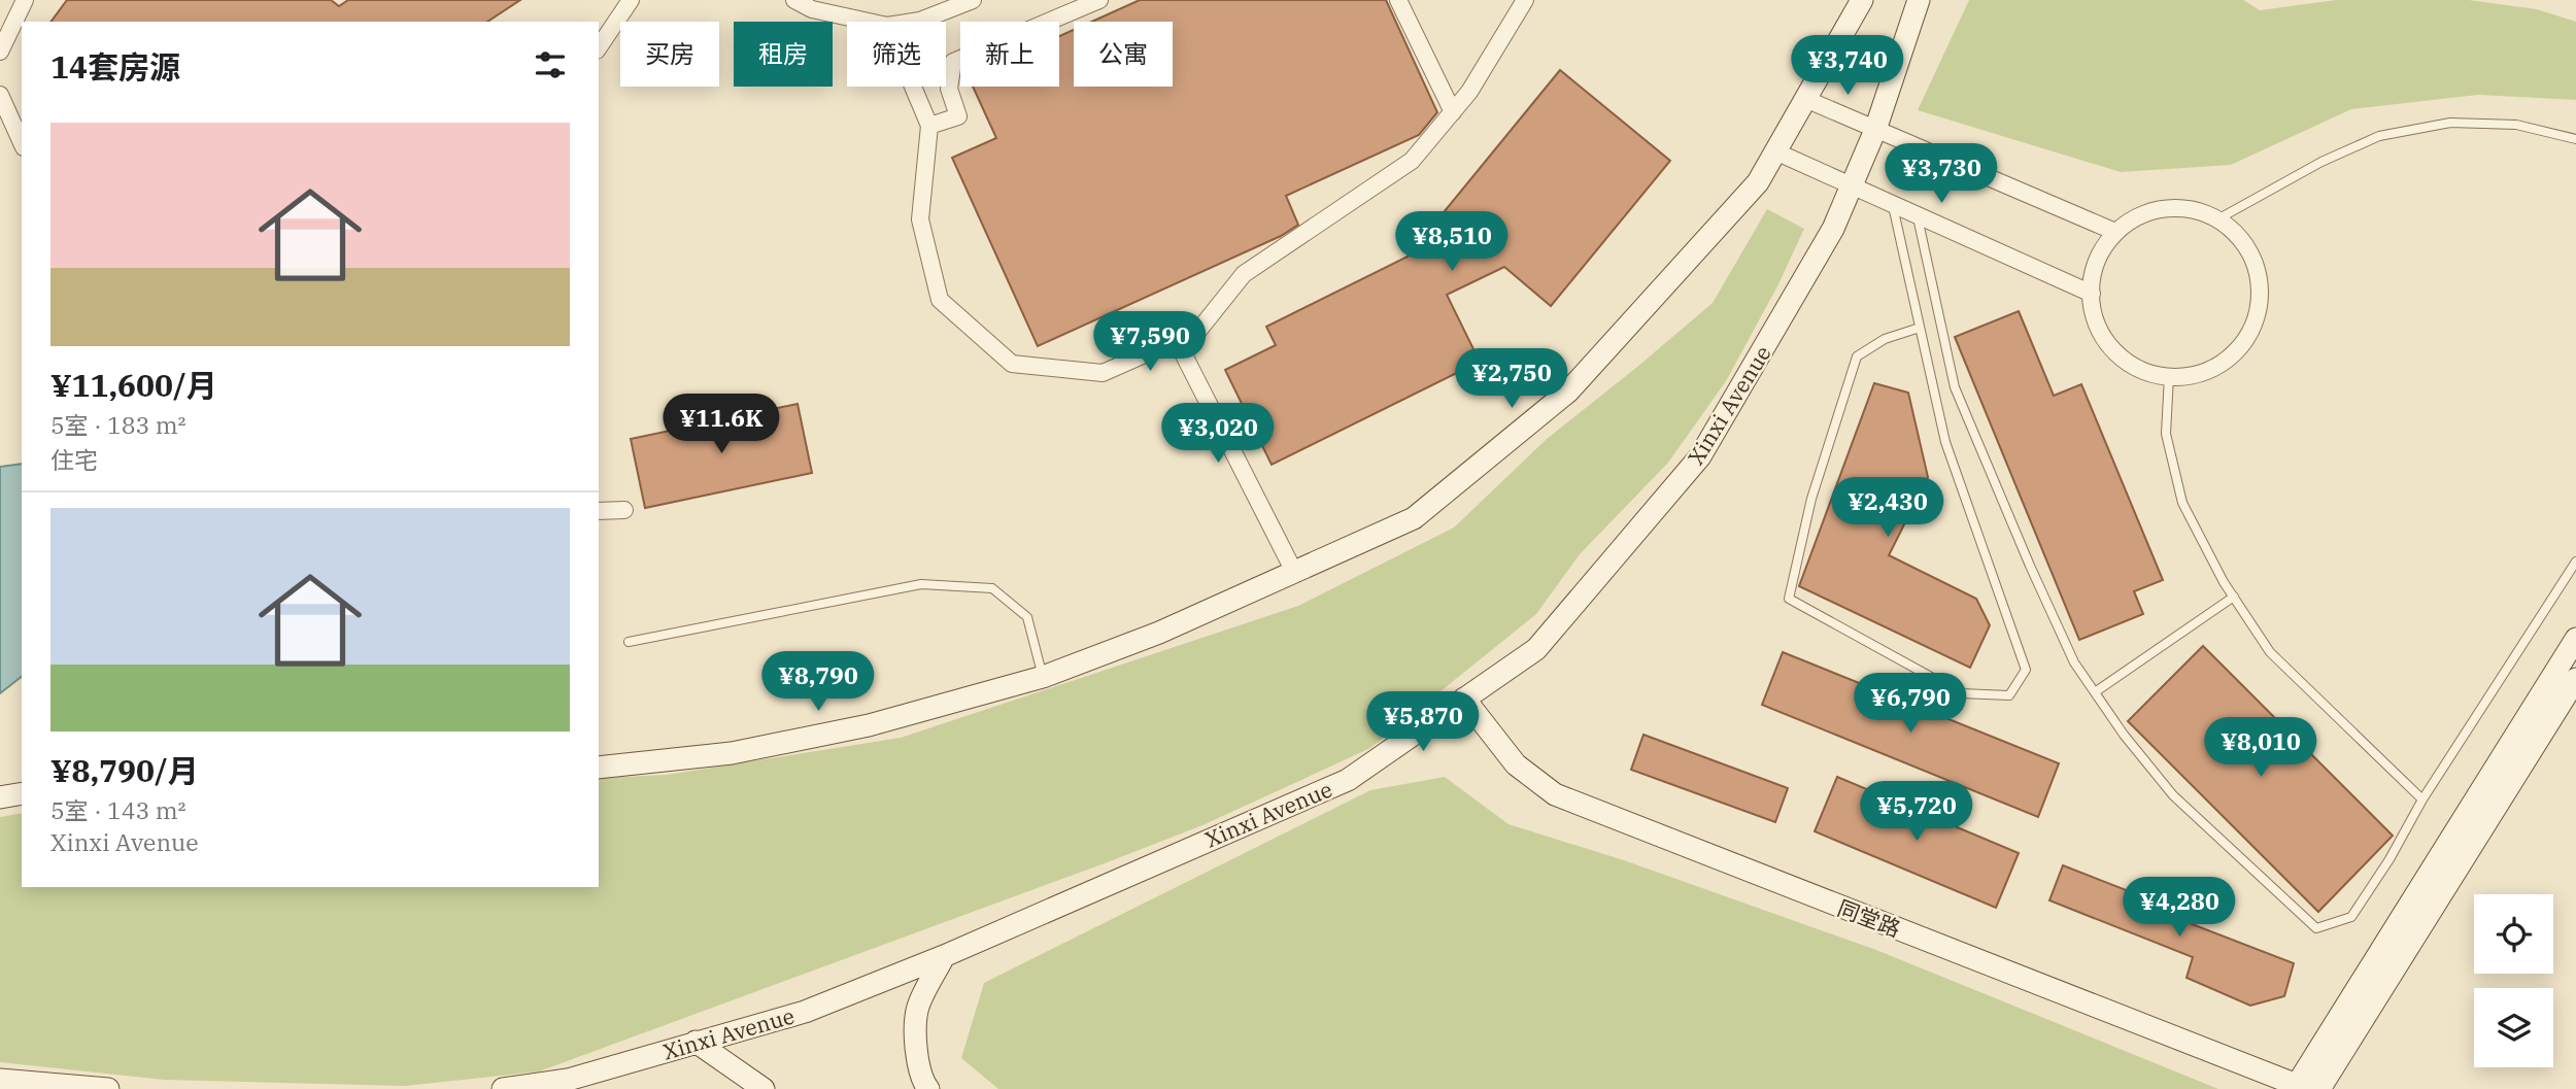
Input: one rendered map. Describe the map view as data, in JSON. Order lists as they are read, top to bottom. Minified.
{"streets":{"main road":["Xinxi Avenue","同堂路"]},"crossings":[["Xinxi Avenue","同堂路"]],"page":{"chip":["买房","租房","筛选","新上","公寓"],"heading":"14套房源","price":["¥3,740","¥3,730","¥8,510","¥7,590","¥2,750","¥11.6K","¥3,020","¥2,430","¥8,790","¥6,790","¥5,870","¥8,010","¥5,720","¥4,280"],"list":[{"name":"¥11,600/月","note":"5室 · 183 m² · 住宅"},{"name":"¥8,790/月","note":"5室 · 143 m² · Xinxi Avenue"}]}}
